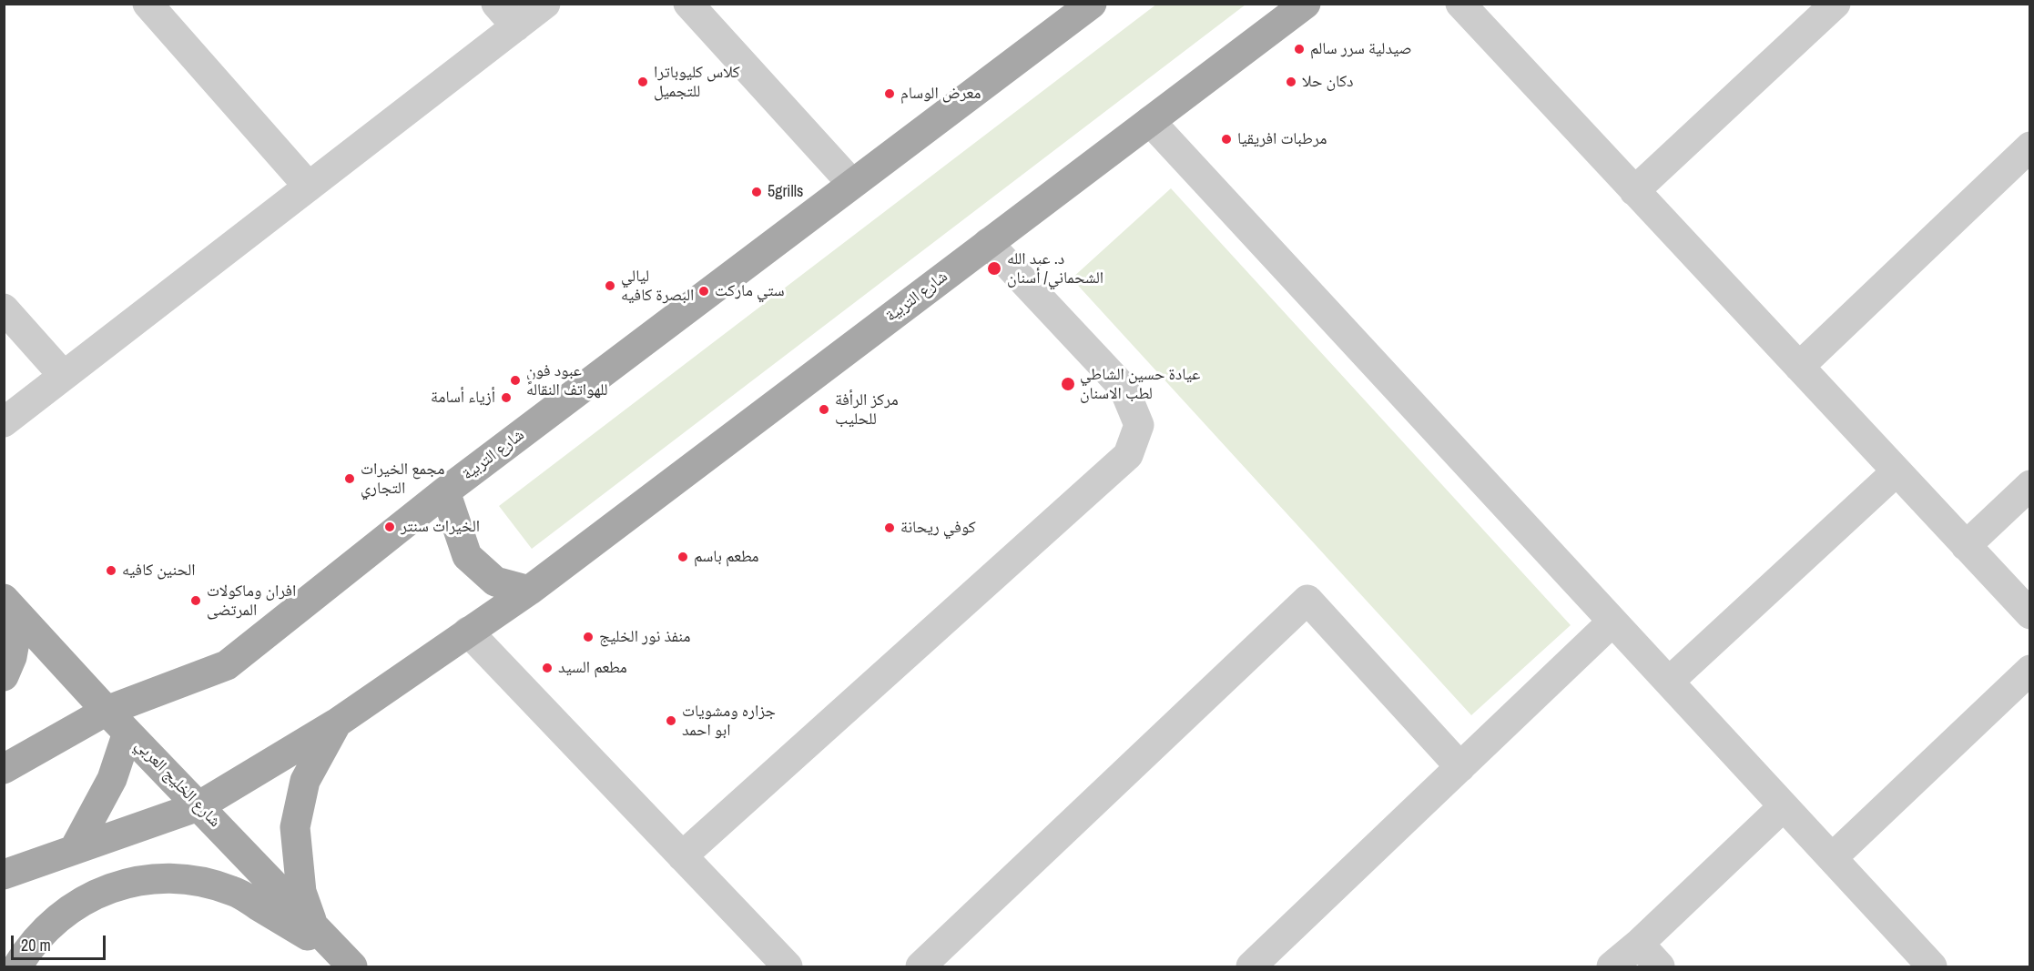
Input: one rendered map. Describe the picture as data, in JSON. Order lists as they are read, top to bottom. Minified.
{"streets":{"main road":["شارع التربية","شارع الخليج العربي"]},"crossings":[["شارع التربية","شارع الخليج العربي"]],"places":["صيدلية سرر سالم","كلاس كليوباترا للتجميل","دكان حلا","معرض الوسام","مرطبات افريقيا","5grills","د. عبد الله الشحماني/ أسنان","ليالي البصرة كافيه","ستي ماركت","عبود فون للهواتف النقالهً","عيادة حسين الشاطي لطب الاسنان","أزياء أسامة","مركز الرأفة للحليب","مجمع الخيرات التجاري","الخيرات سنتر","كوفي ريحانة","مطعم باسم","الحنين كافيه","افران وماكولات المرتضى","منفذ نور الخليج","مطعم السيد","جزاره ومشويات ابو احمد"],"scale_bar":"20 m"}
